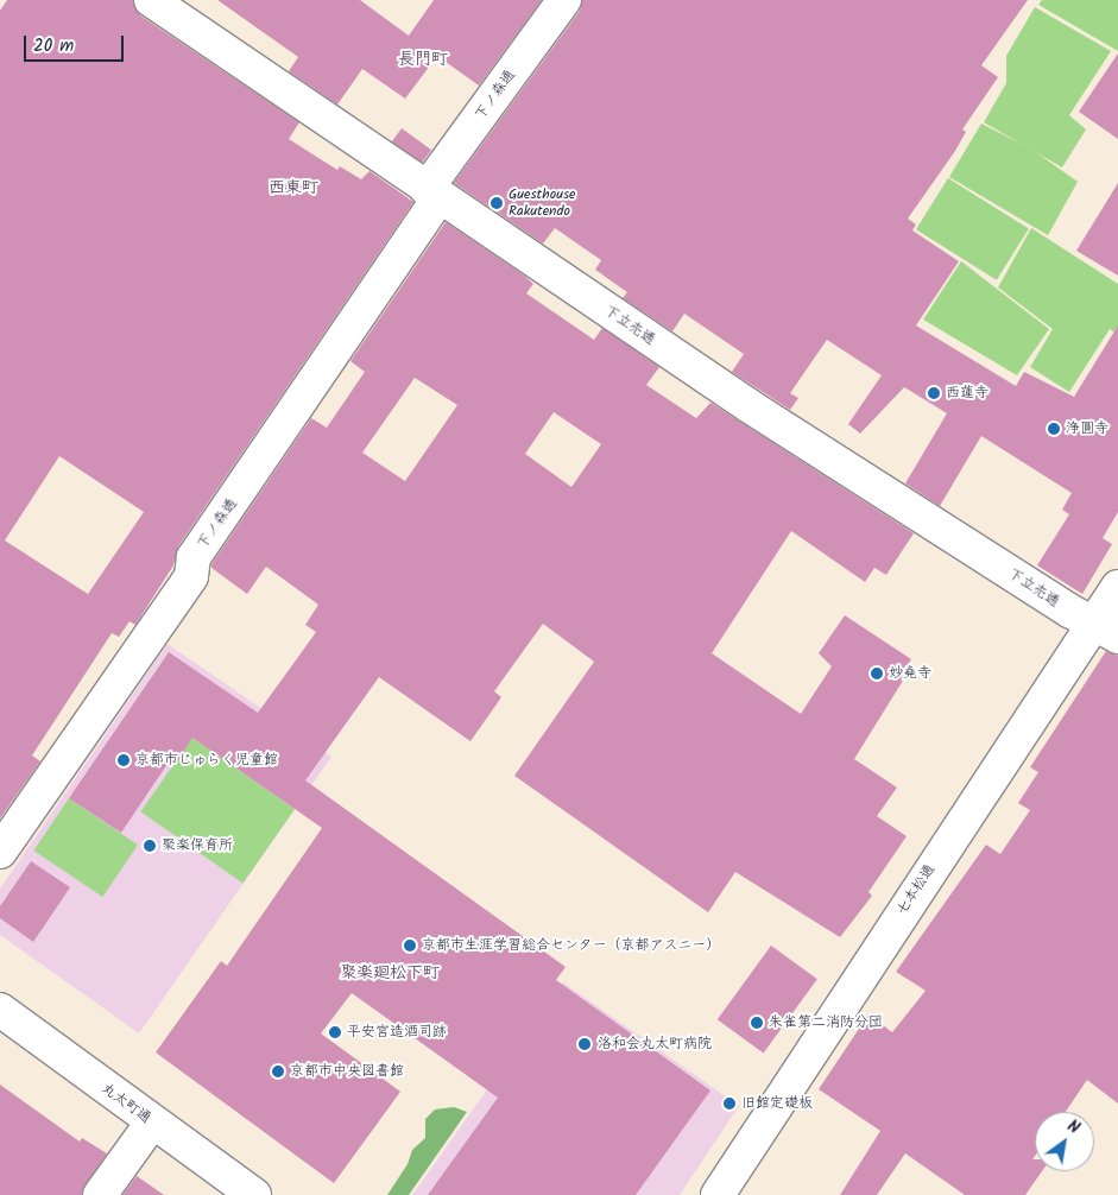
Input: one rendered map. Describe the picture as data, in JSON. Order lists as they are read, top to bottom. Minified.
{"streets":{"street":["下ノ森通","下立売通","七本松通","丸太町通"]},"crossings":[["下ノ森通","下立売通"],["下立売通","七本松通"]],"districts":["長門町","西東町","聚楽廻松下町"],"places":["Guesthouse Rakutendo","西蓮寺","浄圓寺","妙堯寺","京都市じゅらく児童館","聚楽保育所","京都市生涯学習総合センター（京都アスニー）","朱雀第二消防分団","平安宮造酒司跡","洛和会丸太町病院","京都市中央図書館","旧館定礎板"],"scale_bar":"20 m","north":"top right"}
